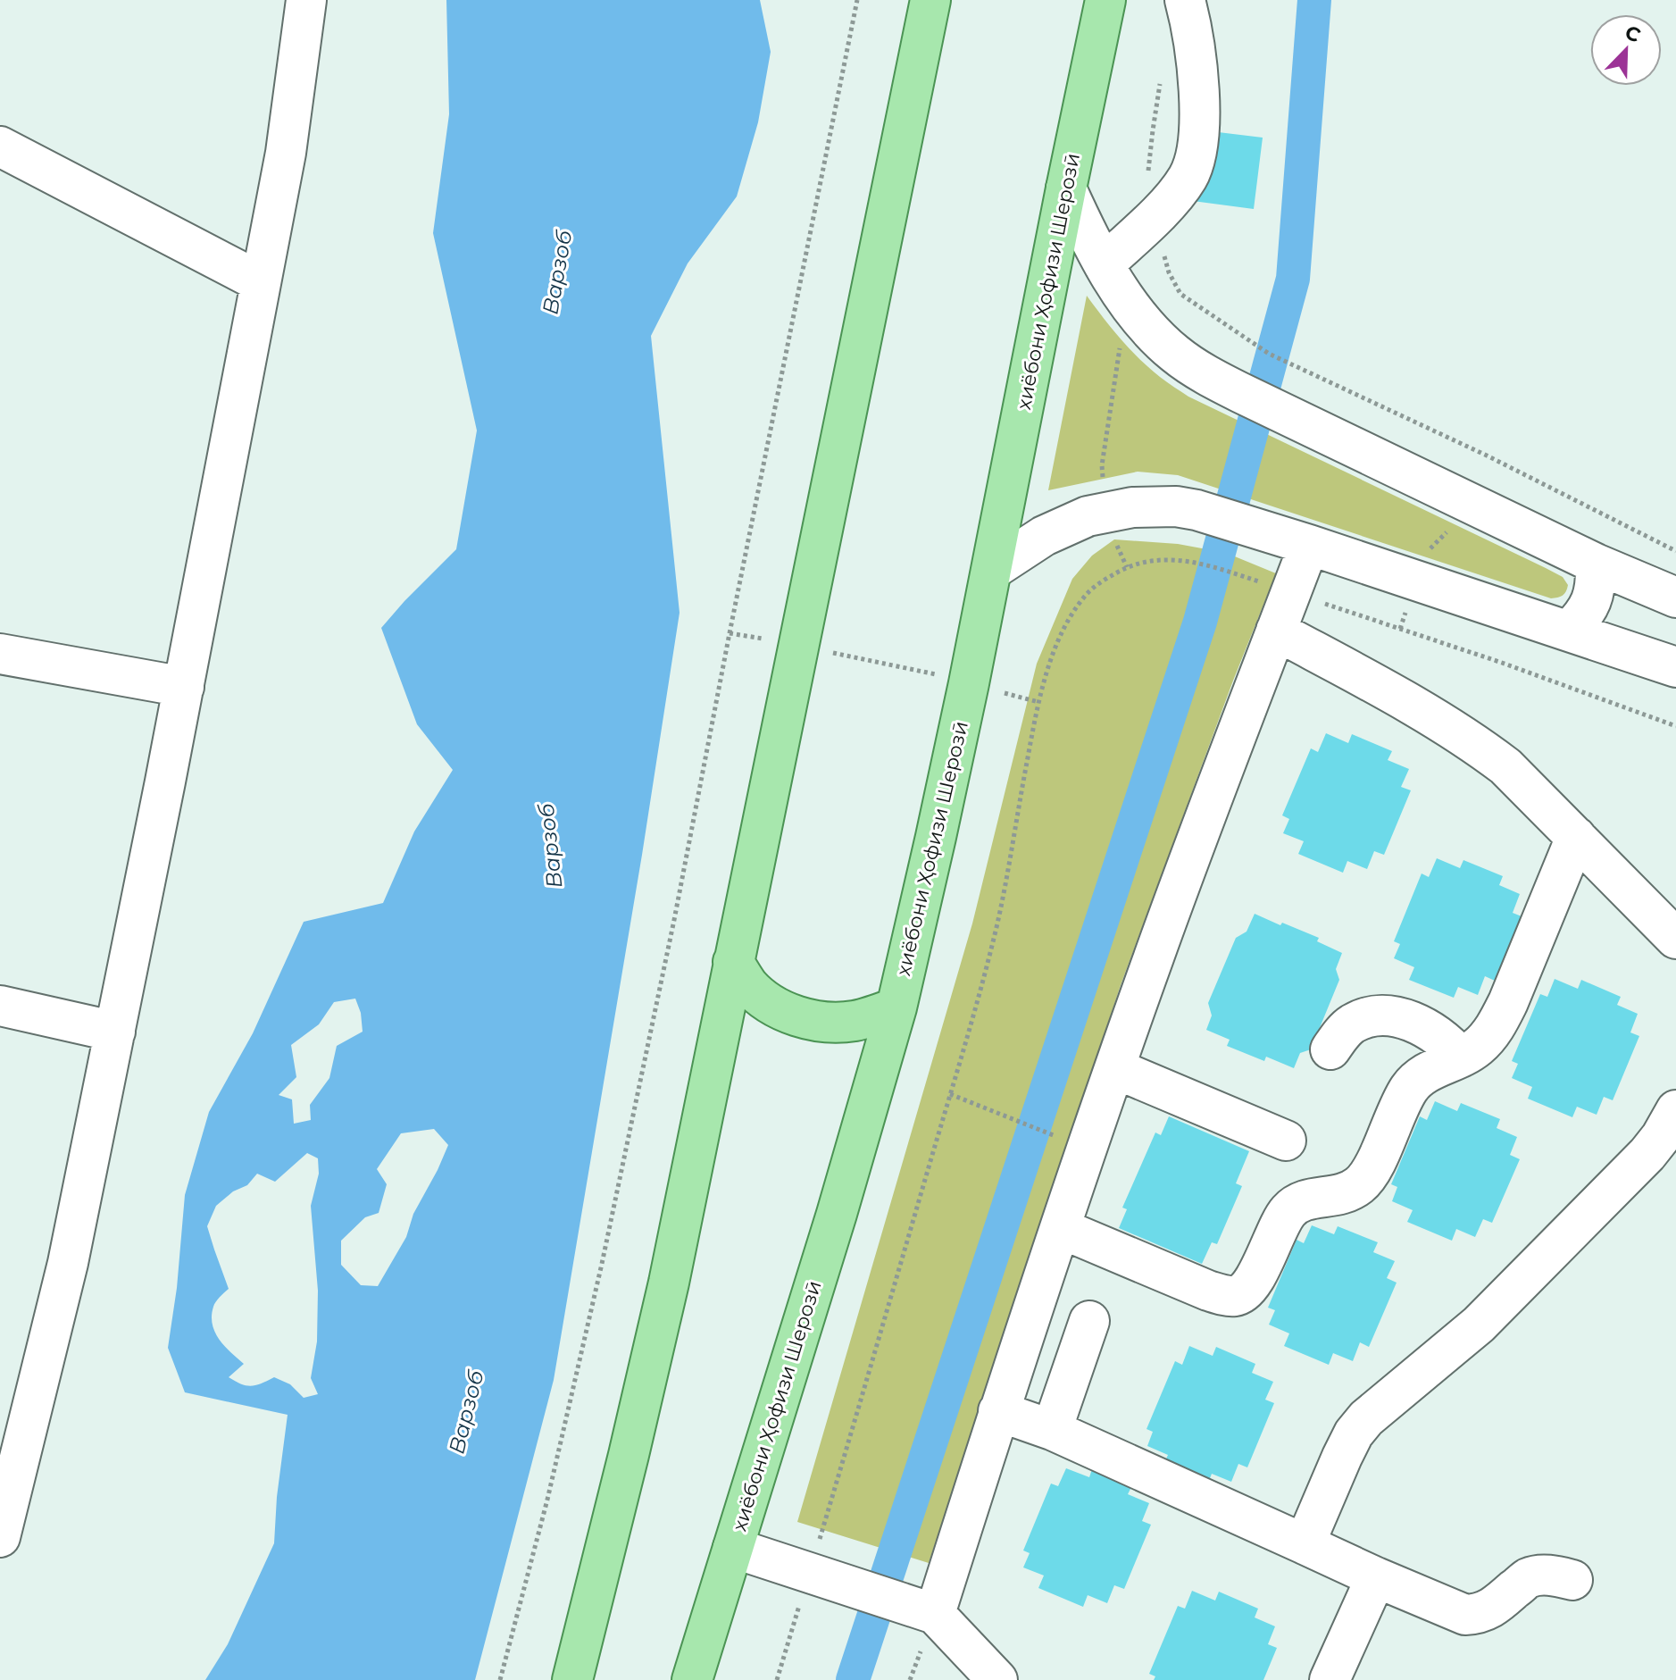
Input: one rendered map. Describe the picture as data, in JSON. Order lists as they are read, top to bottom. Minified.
{"streets":{"main road":["хиёбони Ҳофизи Шерозӣ"]},"water":["Варзоб"],"north":"top right"}
